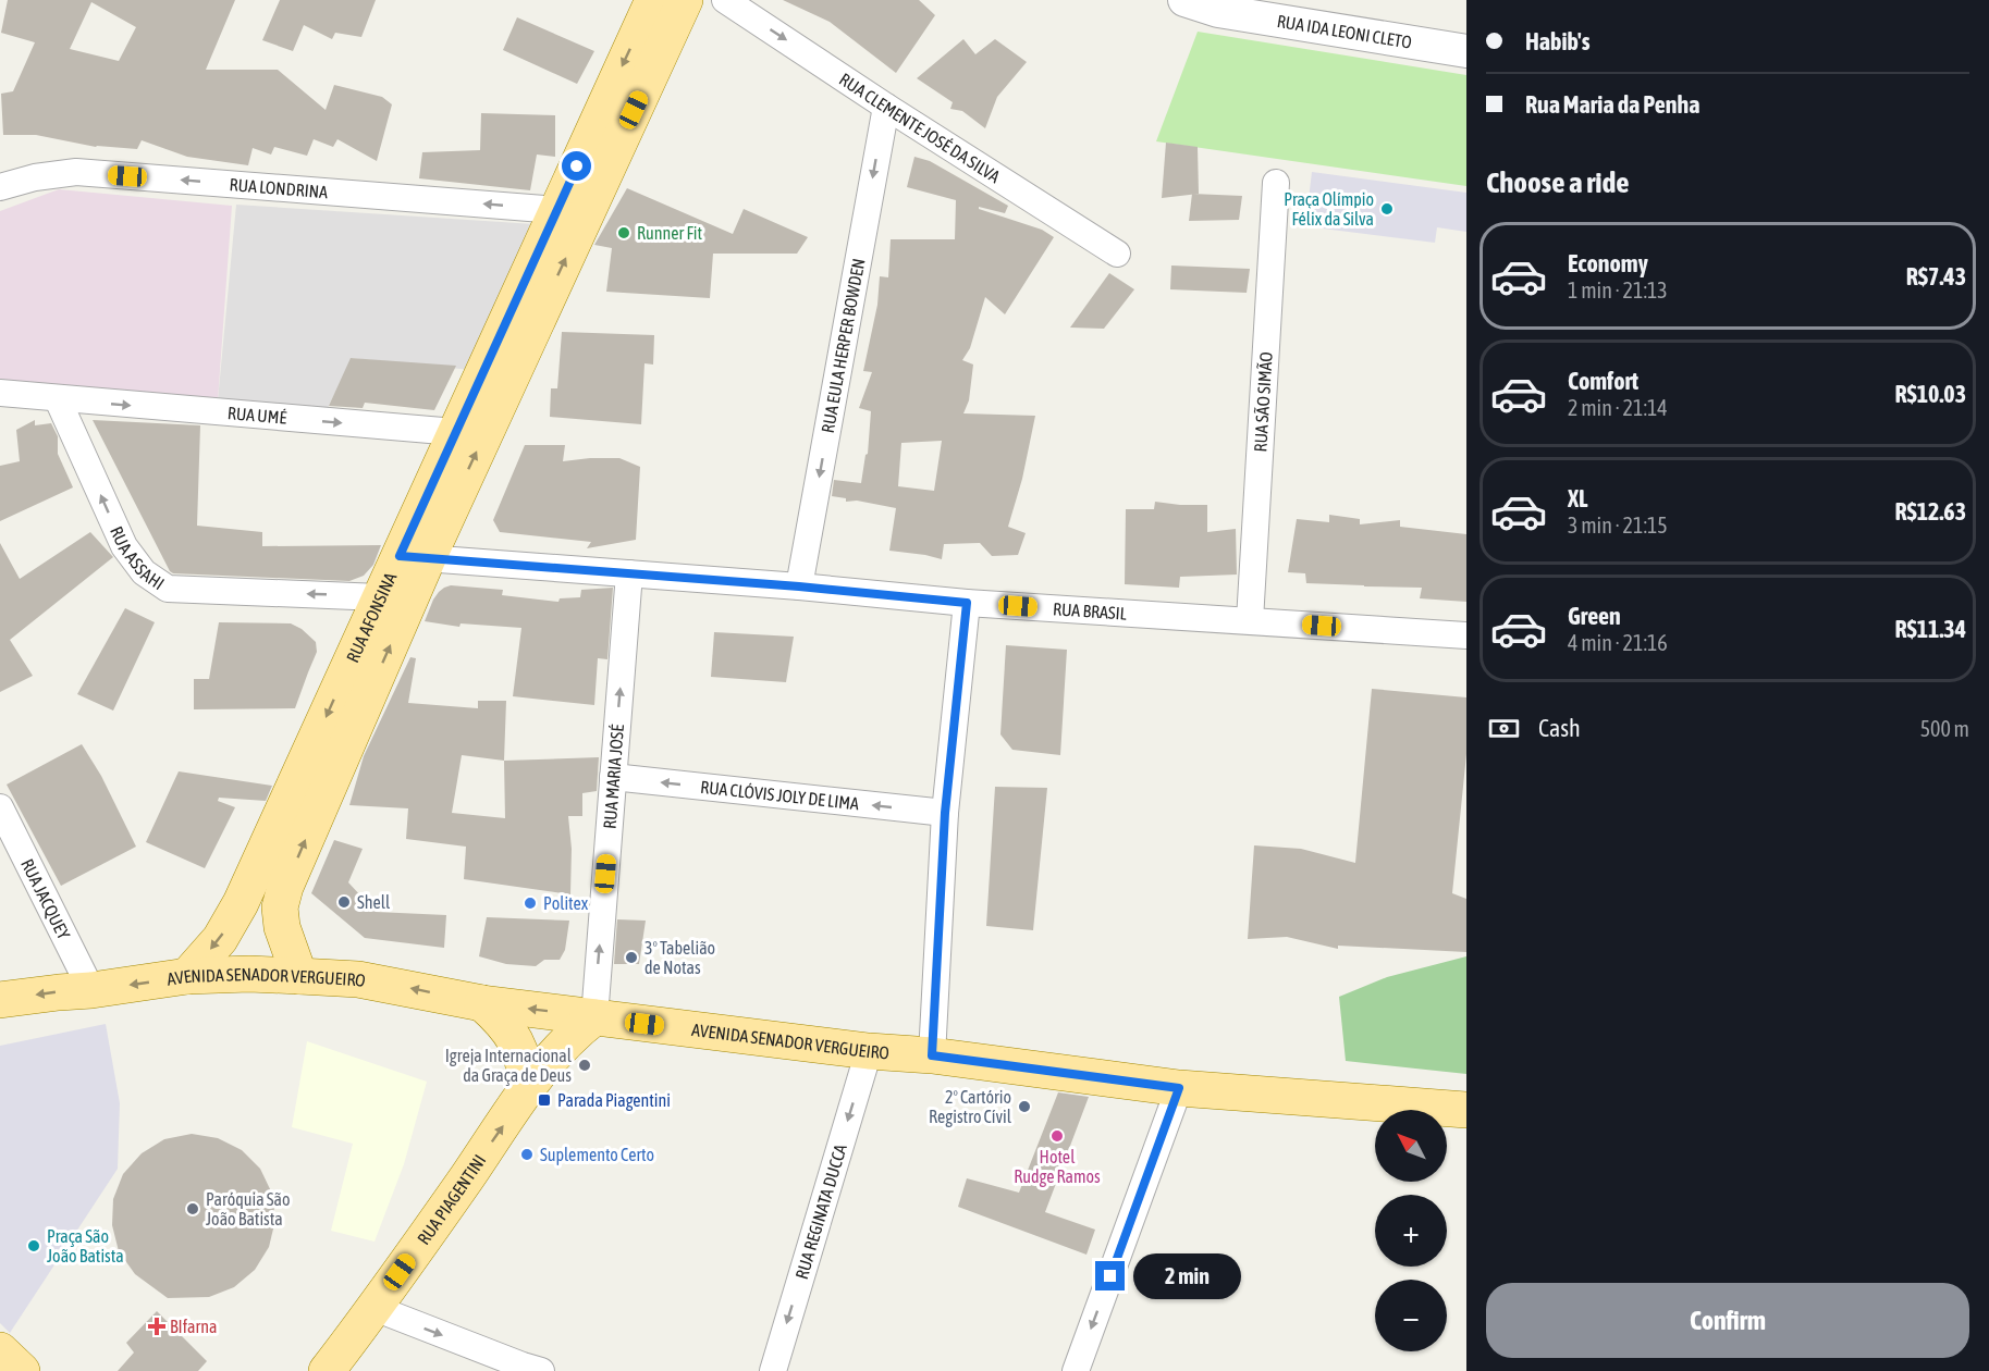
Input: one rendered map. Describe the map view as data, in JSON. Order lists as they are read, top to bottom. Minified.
{"streets":{"main road":["RUA AFONSINA","AVENIDA SENADOR VERGUEIRO","RUA PIAGENTINI"],"street":["RUA IDA LEONI CLETO","RUA CLEMENTE JOSÉ DA SILVA","RUA LONDRINA","RUA EULA HERPER BOWDEN","RUA SÃO SIMÃO","RUA UMÉ","RUA ASSAHI","RUA BRASIL","RUA MARIA JOSÉ","RUA CLÓVIS JOLY DE LIMA","RUA JACQUEY","RUA REGINATA DUCCA"]},"crossings":[["RUA CLEMENTE JOSÉ DA SILVA","RUA EULA HERPER BOWDEN"],["RUA LONDRINA","RUA AFONSINA"],["RUA EULA HERPER BOWDEN","RUA BRASIL"],["RUA SÃO SIMÃO","RUA BRASIL"],["RUA UMÉ","RUA ASSAHI"],["RUA UMÉ","RUA AFONSINA"],["RUA ASSAHI","RUA AFONSINA"],["RUA BRASIL","RUA AFONSINA"],["RUA BRASIL","RUA MARIA JOSÉ"],["RUA AFONSINA","AVENIDA SENADOR VERGUEIRO"],["RUA MARIA JOSÉ","RUA CLÓVIS JOLY DE LIMA"],["RUA MARIA JOSÉ","AVENIDA SENADOR VERGUEIRO"],["RUA MARIA JOSÉ","RUA PIAGENTINI"],["RUA JACQUEY","AVENIDA SENADOR VERGUEIRO"],["AVENIDA SENADOR VERGUEIRO","RUA PIAGENTINI"],["AVENIDA SENADOR VERGUEIRO","RUA REGINATA DUCCA"]],"one_way":["RUA CLEMENTE JOSÉ DA SILVA","RUA LONDRINA","RUA EULA HERPER BOWDEN","RUA UMÉ","RUA ASSAHI","RUA MARIA JOSÉ","RUA CLÓVIS JOLY DE LIMA","RUA PIAGENTINI","RUA REGINATA DUCCA"],"places":{"other":["Praça Olímpio Félix da Silva","Runner Fit","Shell","Politex","3º Tabelião de Notas","Igreja Internacional da Graça de Deus","2º Cartório Registro Cívil","Hotel Rudge Ramos","Suplemento Certo","Paróquia São João Batista","Praça São João Batista"],"transit":["Parada Piagentini"],"health":["BIfarna"]},"north":"top left","page":{"banner":["Habib's","Rua Maria da Penha"],"heading":"Choose a ride","list":[{"name":"Economy","note":"1 min · 21:13","value":"R$7.43"},{"name":"Comfort","note":"2 min · 21:14","value":"R$10.03"},{"name":"XL","note":"3 min · 21:15","value":"R$12.63"},{"name":"Green","note":"4 min · 21:16","value":"R$11.34"}],"pay":["Cash","500 m"],"map_buttons":["+","−"],"bubble":"2 min","buttons":"Confirm"}}
